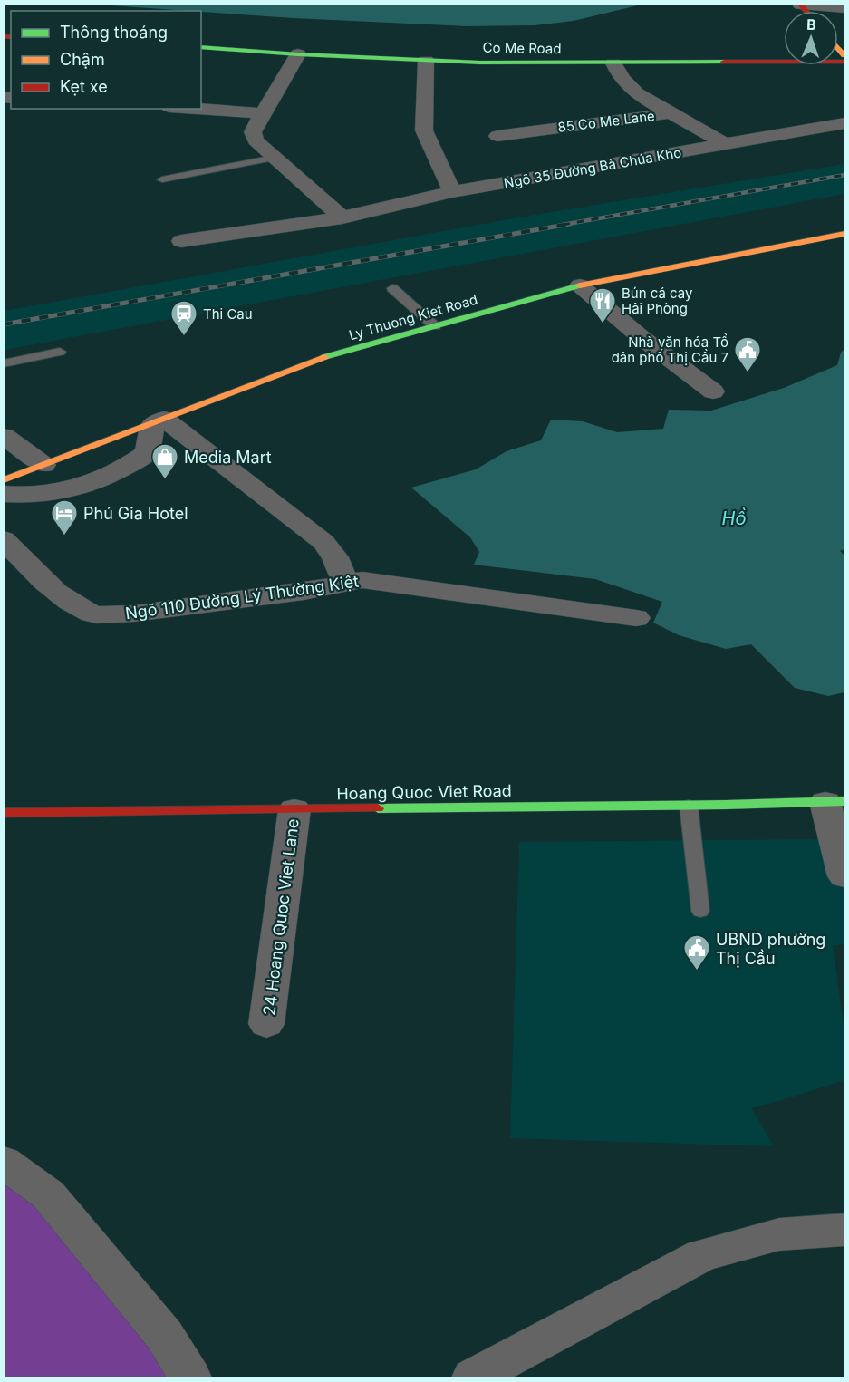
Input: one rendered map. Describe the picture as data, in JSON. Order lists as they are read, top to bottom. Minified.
{"streets":{"main road":["Co Me Road","Ly Thuong Kiet Road","Hoang Quoc Viet Road"],"street":["85 Co Me Lane","Ngõ 35 Đường Bà Chúa Kho","Ngõ 110 Đường Lý Thường Kiệt","24 Hoang Quoc Viet Lane"]},"crossings":[["Co Me Road","85 Co Me Lane"],["Hoang Quoc Viet Road","24 Hoang Quoc Viet Lane"]],"water":["Hồ"],"places":{"restaurant":["Bún cá cay Hải Phòng"],"station":["Thi Cau"],"public building":["Nhà văn hóa Tổ dân phố Thị Cầu 7","UBND phường Thị Cầu"],"shop":["Media Mart"],"hotel":["Phú Gia Hotel"]},"legend":["Thông thoáng","Chậm","Kẹt xe"],"north":"top"}
